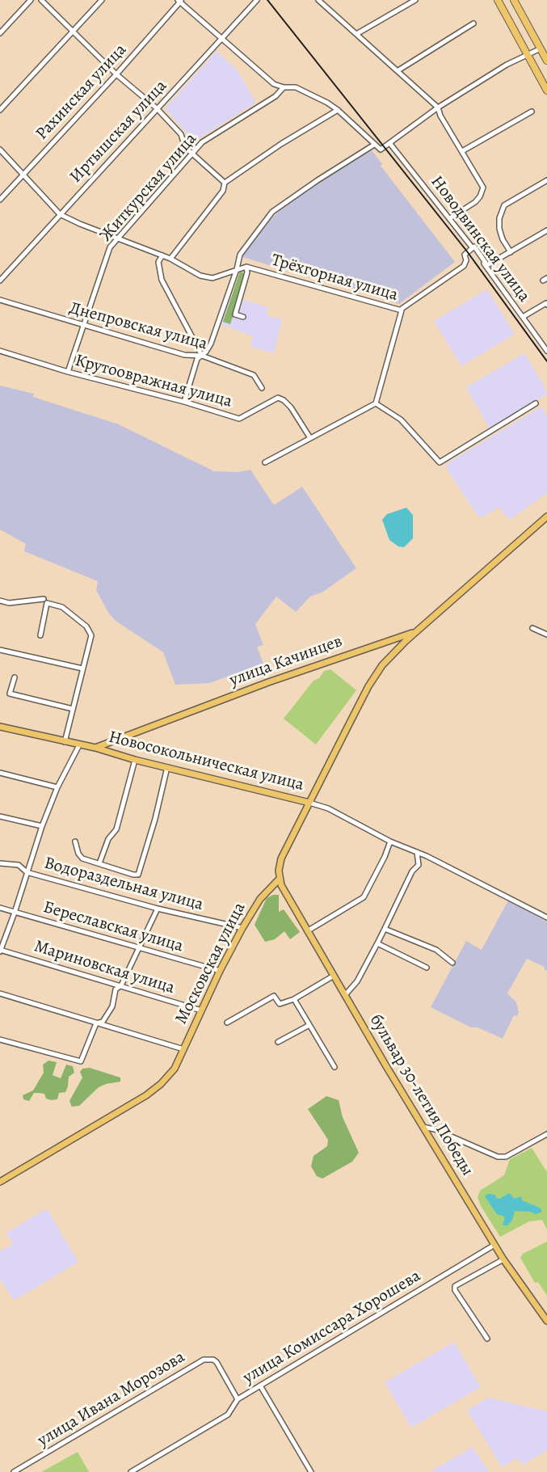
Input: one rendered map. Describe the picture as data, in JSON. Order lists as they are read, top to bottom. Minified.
{"streets":{"main road":["улица Качинцев","Новосокольническая улица","Московская улица","бульвар 30-летия Победы"],"street":["Рахинская улица","Иртышская улица","Житкурская улица","Новодвинская улица","Трёхгорная улица","Днепровская улица","Крутоовражная улица","Водораздельная улица","Береславская улица","Мариновская улица","улица Комиссара Хорошева","улица Ивана Морозова"]},"crossings":[["Иртышская улица","Трёхгорная улица"],["Житкурская улица","Трёхгорная улица"],["Житкурская улица","Днепровская улица"],["Житкурская улица","Крутоовражная улица"],["Новодвинская улица","Трёхгорная улица"],["улица Качинцев","Новосокольническая улица"],["Водораздельная улица","Московская улица"],["Береславская улица","Московская улица"],["Московская улица","Мариновская улица"],["Московская улица","бульвар 30-летия Победы"],["бульвар 30-летия Победы","улица Комиссара Хорошева"],["улица Комиссара Хорошева","улица Ивана Морозова"]]}
